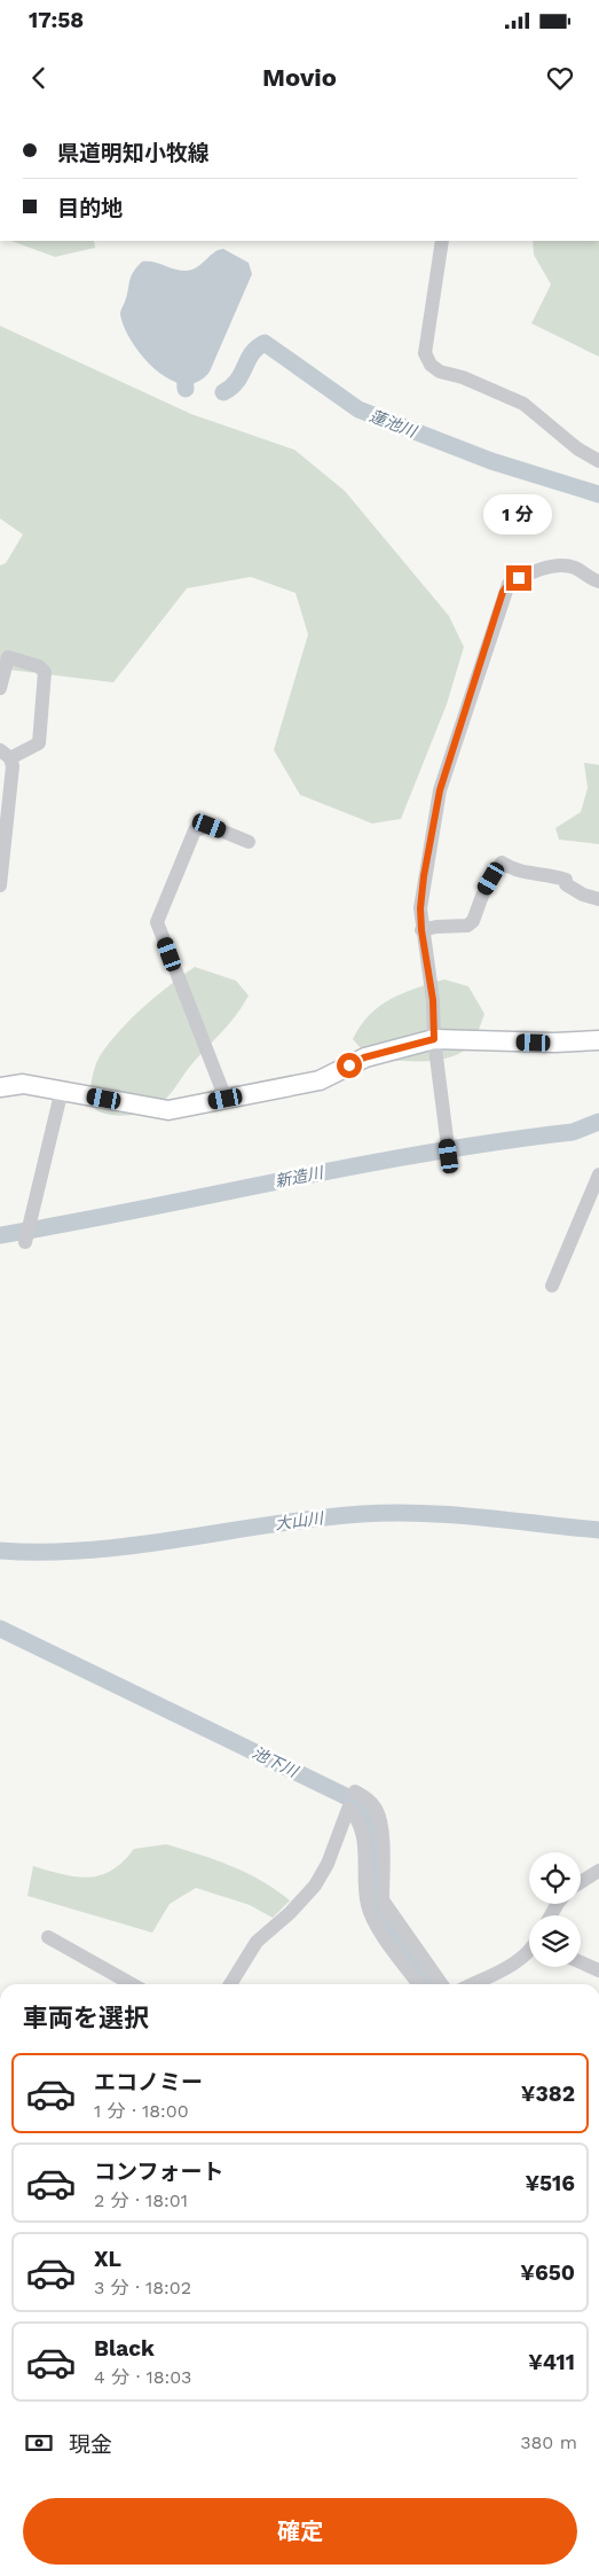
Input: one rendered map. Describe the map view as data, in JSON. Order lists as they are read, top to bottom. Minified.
{"water":["蓮池川","新造川","大山川","池下川"],"page":{"status":"17:58","header":"Movio","banner":["県道明知小牧線","目的地"],"bubble":"1 分","heading":"車両を選択","list":[{"name":"エコノミー","note":"1 分 · 18:00","value":"¥382"},{"name":"コンフォート","note":"2 分 · 18:01","value":"¥516"},{"name":"XL","note":"3 分 · 18:02","value":"¥650"},{"name":"Black","note":"4 分 · 18:03","value":"¥411"}],"pay":["現金","380 m"],"buttons":"確定"}}
